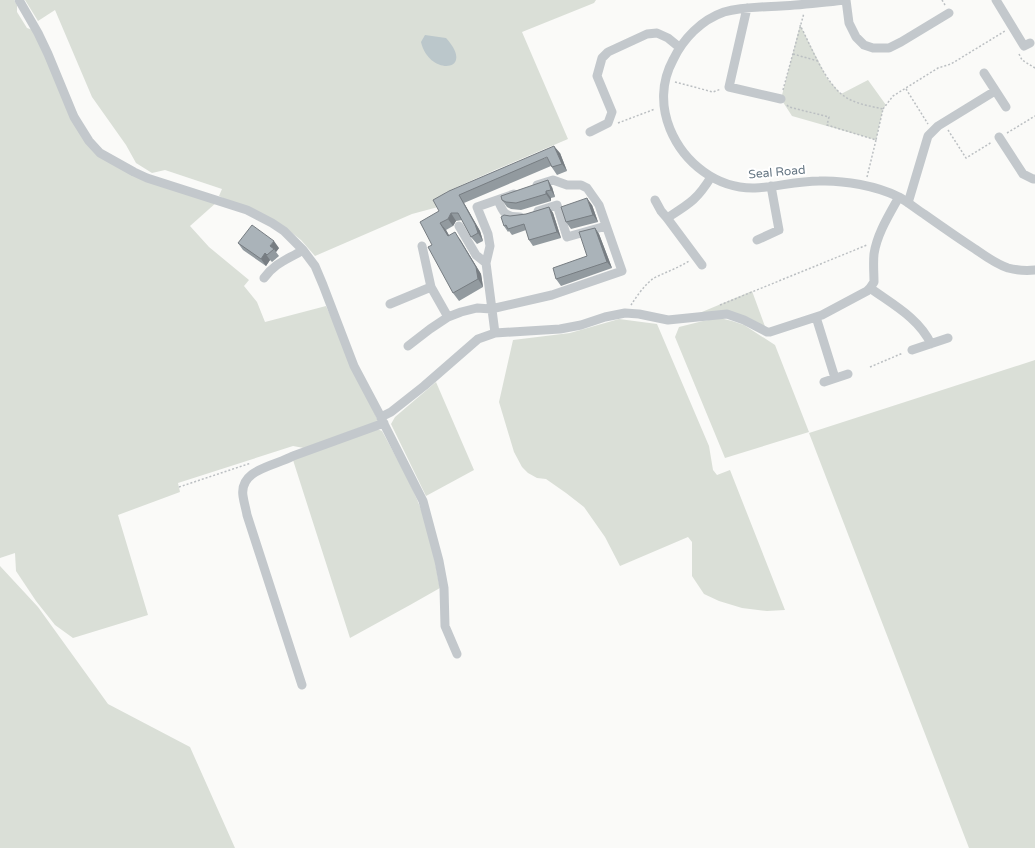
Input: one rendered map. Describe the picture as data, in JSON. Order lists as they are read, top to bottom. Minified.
{"streets":{"street":["Seal Road"]}}
